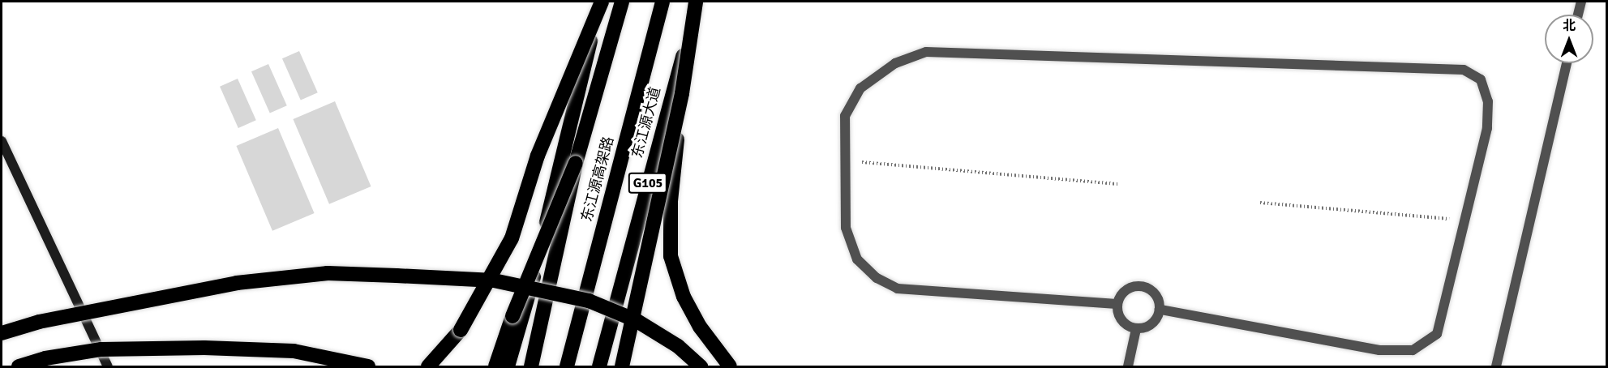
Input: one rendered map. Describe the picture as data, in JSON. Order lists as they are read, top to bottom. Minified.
{"streets":{"highway":["东江源大道","东江源高架路","G105"]},"north":"top"}
